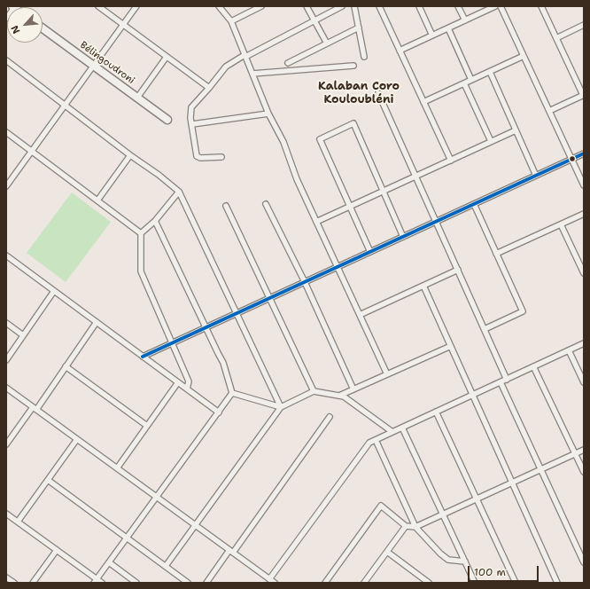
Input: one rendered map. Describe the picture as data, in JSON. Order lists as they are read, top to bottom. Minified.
{"streets":{"street":["Bélingoudroni"]},"districts":["Kalaban Coro Kouloubléni"],"scale_bar":"100 m","north":"bottom left"}
